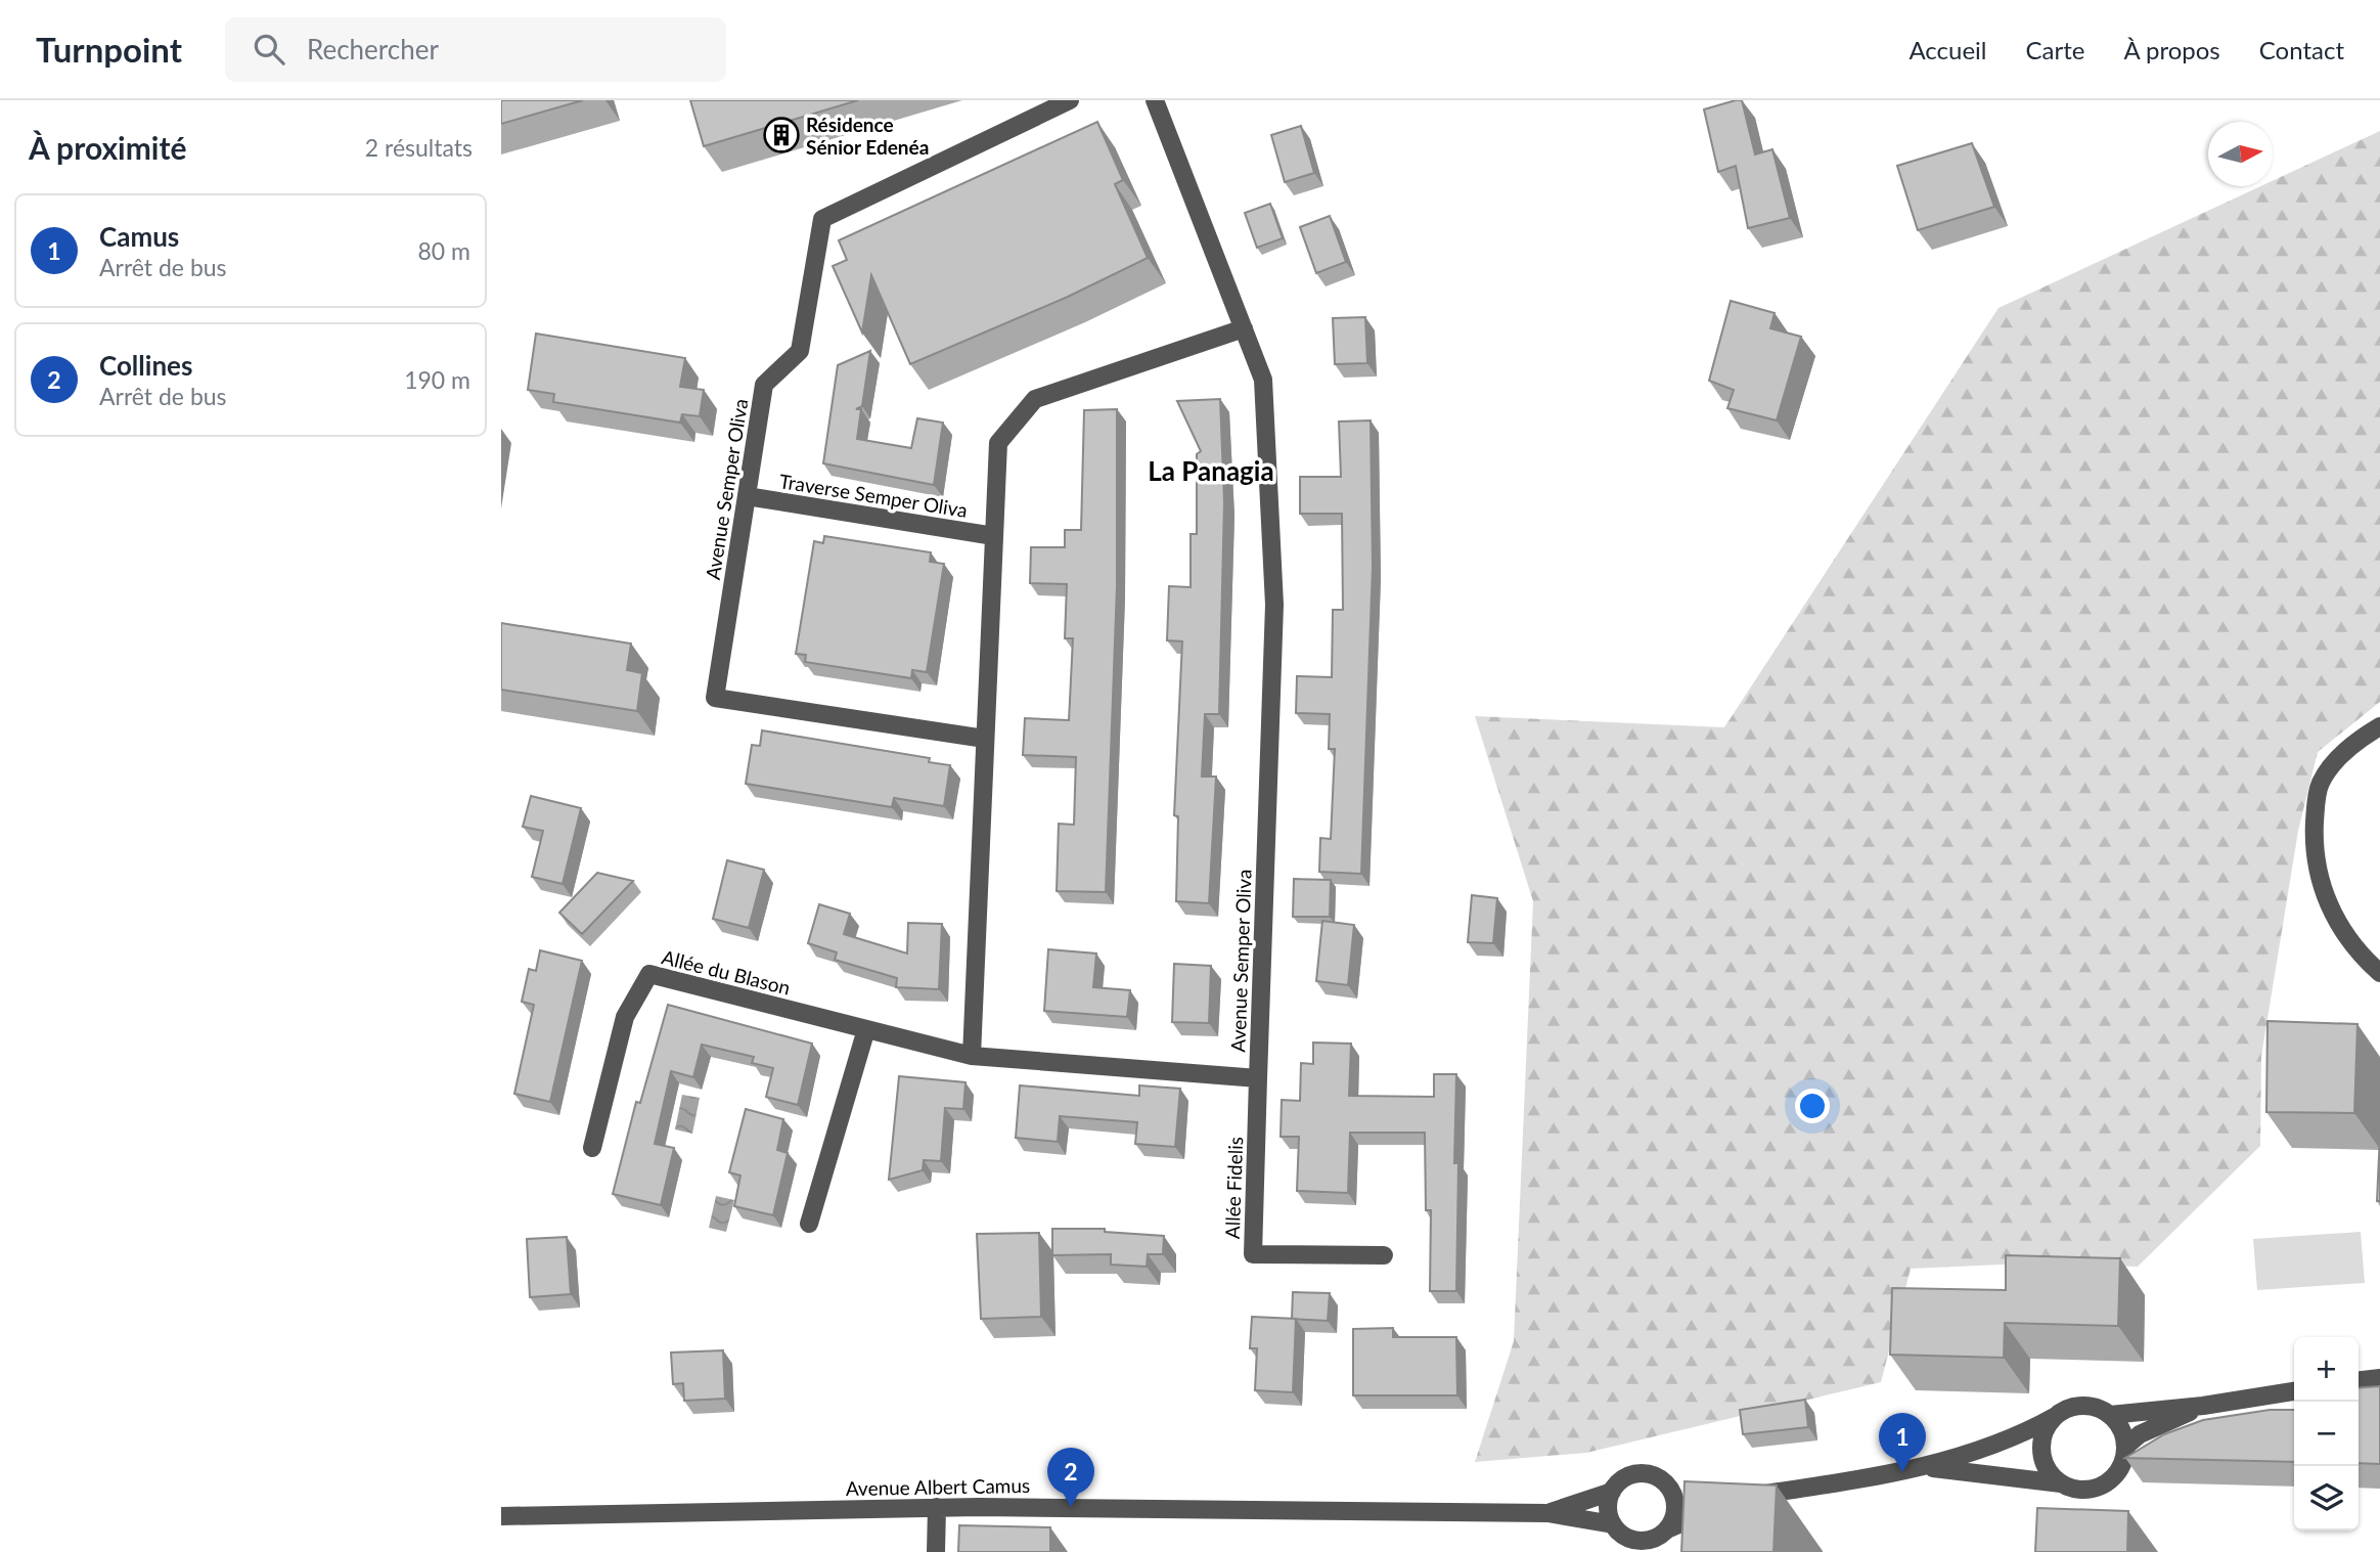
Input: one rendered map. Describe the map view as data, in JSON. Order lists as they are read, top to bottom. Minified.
{"streets":{"street":["Avenue Semper Oliva","Traverse Semper Oliva","Allée du Blason","Allée Fidelis","Avenue Albert Camus"]},"crossings":[["Avenue Semper Oliva","Traverse Semper Oliva"],["Avenue Semper Oliva","Allée du Blason"],["Avenue Semper Oliva","Allée Fidelis"]],"districts":["La Panagia"],"places":{"building":["Résidence Sénior Edenéa"]},"north":"right","page":{"header":"Turnpoint","search":"Rechercher","nav":["Accueil","Carte","À propos","Contact"],"heading":["À proximité","2 résultats"],"list":[{"mark":"1","name":"Camus","note":"Arrêt de bus","value":"80 m"},{"mark":"2","name":"Collines","note":"Arrêt de bus","value":"190 m"}],"map_buttons":["+","−"],"pins":["1","2"]}}
